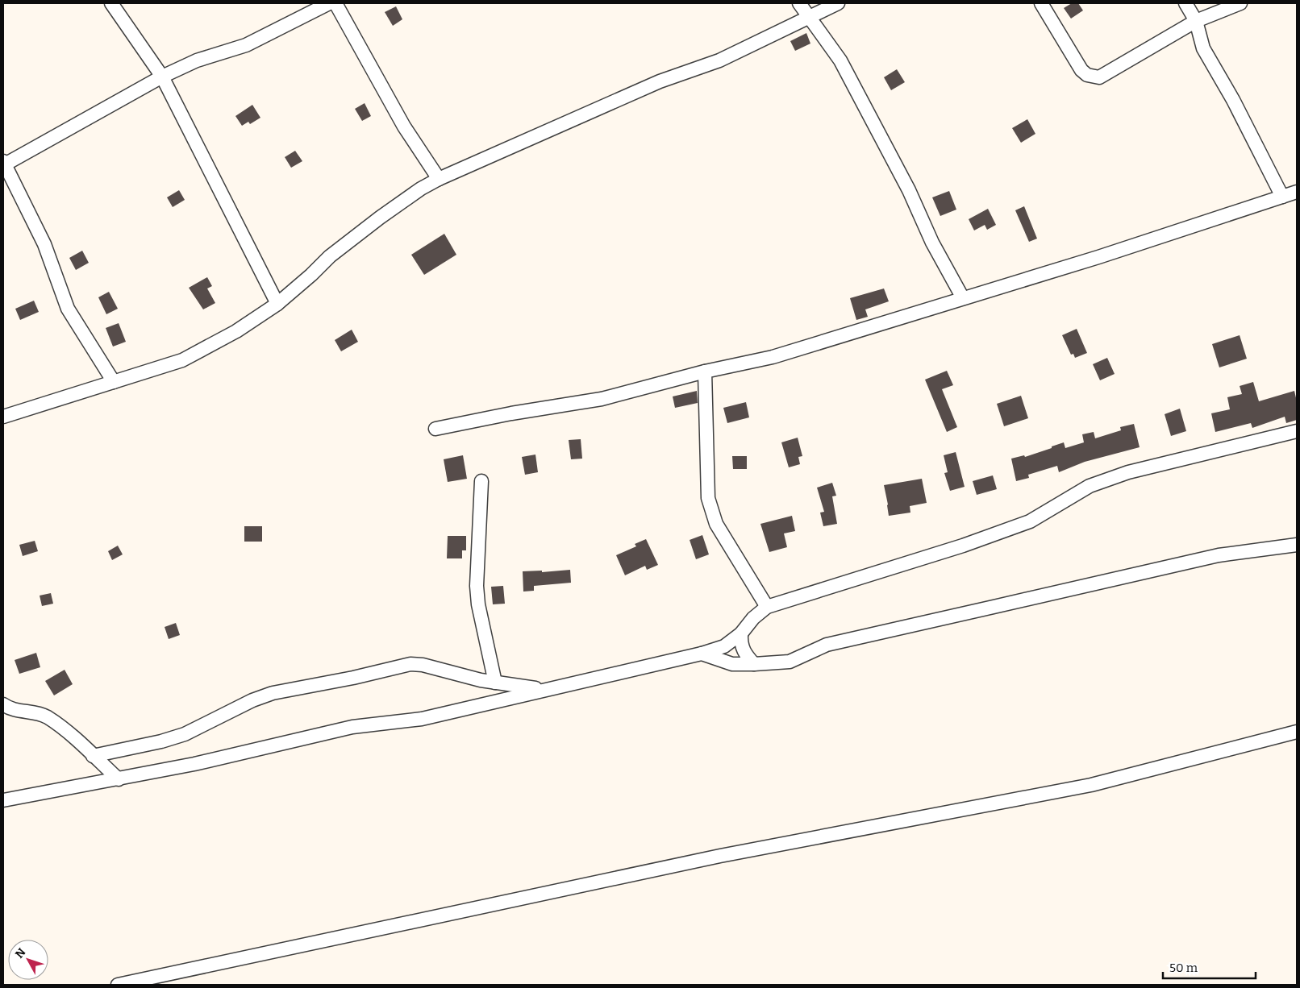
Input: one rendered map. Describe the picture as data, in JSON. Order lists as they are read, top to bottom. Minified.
{"scale_bar":"50 m","north":"top left"}
